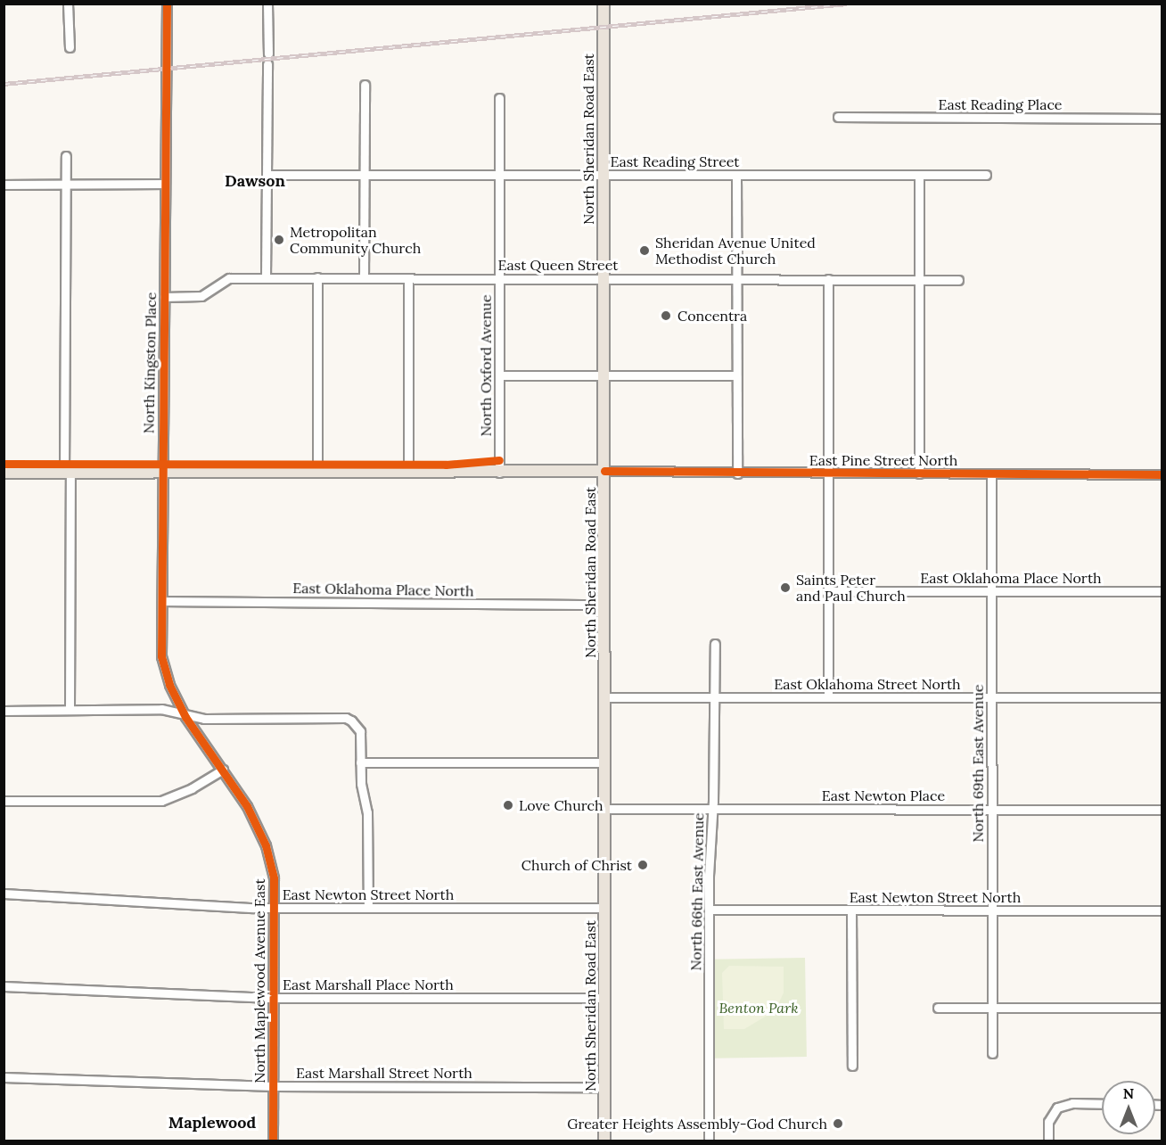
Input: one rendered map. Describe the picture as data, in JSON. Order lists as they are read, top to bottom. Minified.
{"streets":{"main road":["North Sheridan Road East","East Pine Street North"],"street":["East Reading Place","East Reading Street","East Queen Street","North Kingston Place","North Oxford Avenue","East Oklahoma Place North","East Oklahoma Street North","North 69th East Avenue","East Newton Place","North 66th East Avenue","East Newton Street North","North Maplewood Avenue East","East Marshall Place North","East Marshall Street North"]},"crossings":[["North Sheridan Road East","East Reading Street"],["North Sheridan Road East","East Queen Street"],["North Sheridan Road East","East Pine Street North"],["North Sheridan Road East","East Oklahoma Place North"],["North Sheridan Road East","East Oklahoma Street North"],["North Sheridan Road East","East Newton Place"],["North Sheridan Road East","East Newton Street North"],["North Sheridan Road East","East Marshall Place North"],["North Sheridan Road East","East Marshall Street North"],["East Reading Street","North Oxford Avenue"],["East Queen Street","North Kingston Place"],["East Queen Street","North Oxford Avenue"],["North Kingston Place","East Pine Street North"],["North Kingston Place","East Oklahoma Place North"],["North Kingston Place","North Maplewood Avenue East"],["North Oxford Avenue","East Pine Street North"],["East Pine Street North","North 69th East Avenue"],["East Oklahoma Place North","North 69th East Avenue"],["East Oklahoma Street North","North 69th East Avenue"],["East Oklahoma Street North","North 66th East Avenue"],["North 69th East Avenue","East Newton Place"],["North 69th East Avenue","East Newton Street North"],["East Newton Place","North 66th East Avenue"],["North 66th East Avenue","East Newton Street North"],["East Newton Street North","North Maplewood Avenue East"],["North Maplewood Avenue East","East Marshall Place North"],["North Maplewood Avenue East","East Marshall Street North"]],"districts":["Dawson","Maplewood"],"parks":["Benton Park"],"places":["Metropolitan Community Church","Sheridan Avenue United Methodist Church","Concentra","Saints Peter and Paul Church","Love Church","Church of Christ","Greater Heights Assembly-God Church"],"north":"top"}
